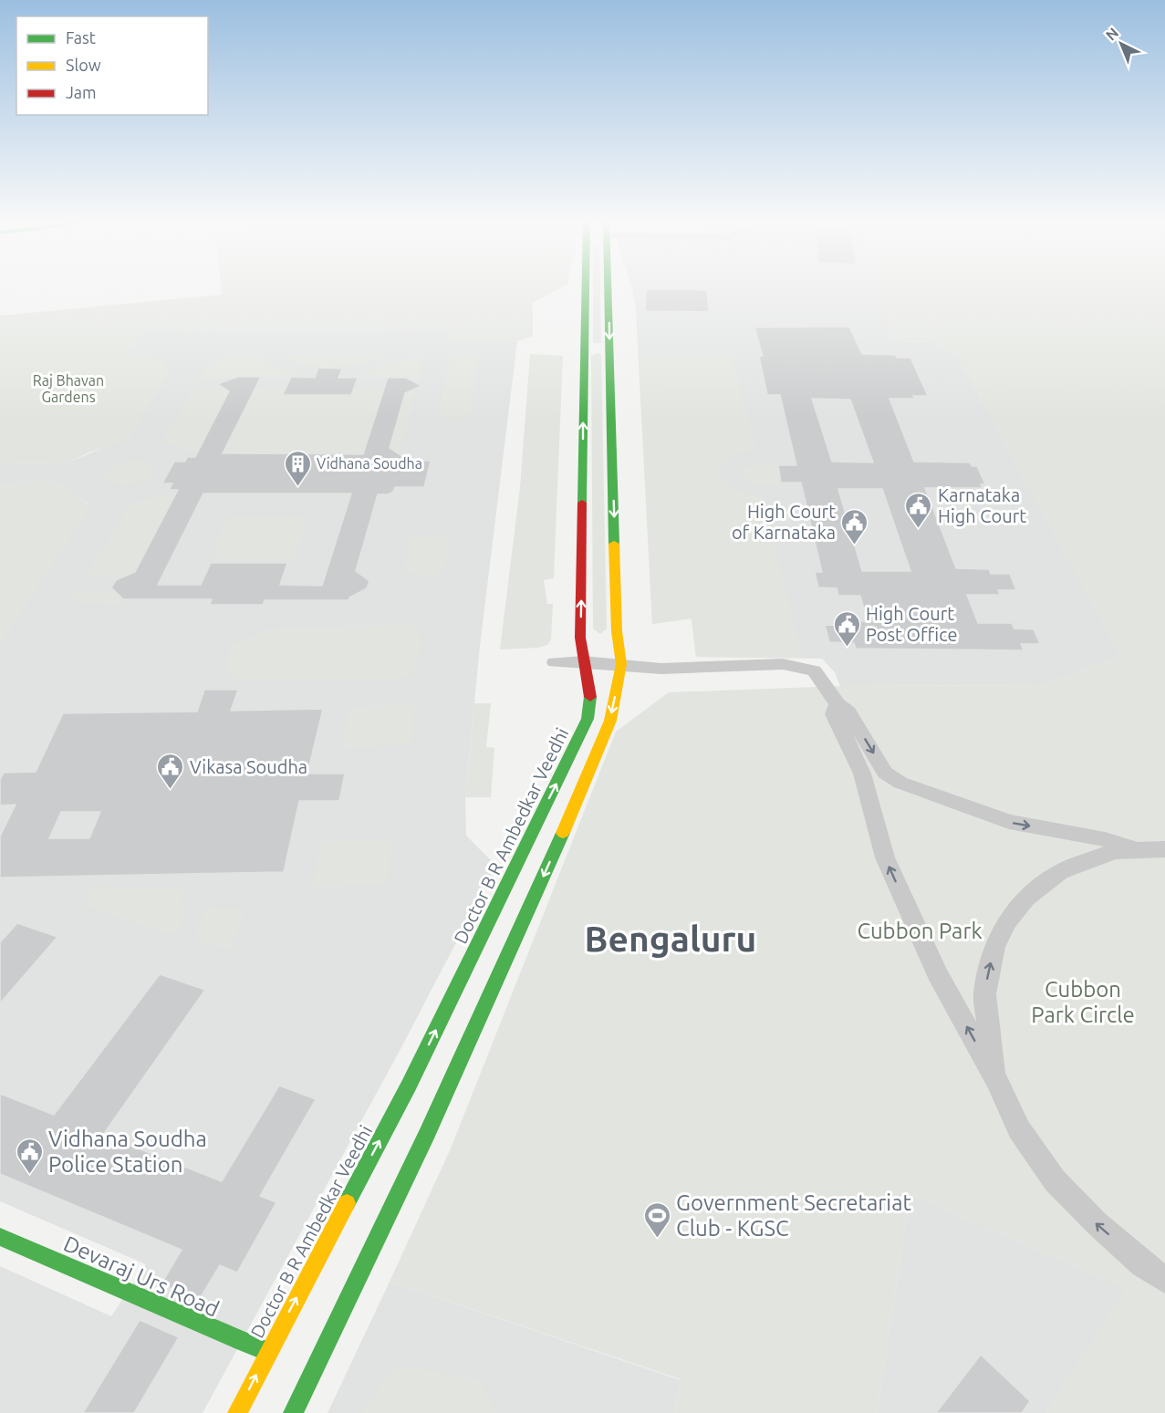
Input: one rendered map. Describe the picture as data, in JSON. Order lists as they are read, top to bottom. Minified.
{"streets":{"main road":["Doctor B R Ambedkar Veedhi","Devaraj Urs Road"]},"crossings":[["Doctor B R Ambedkar Veedhi","Devaraj Urs Road"]],"districts":["Bengaluru"],"parks":["Raj Bhavan Gardens","Cubbon Park","Cubbon Park Circle"],"places":{"building":["Vidhana Soudha"],"public building":["Karnataka High Court","High Court of Karnataka","High Court Post Office","Vikasa Soudha","Vidhana Soudha Police Station"],"sports":["Government Secretariat Club - KGSC"]},"legend":["Fast","Slow","Jam"],"north":"top left"}
